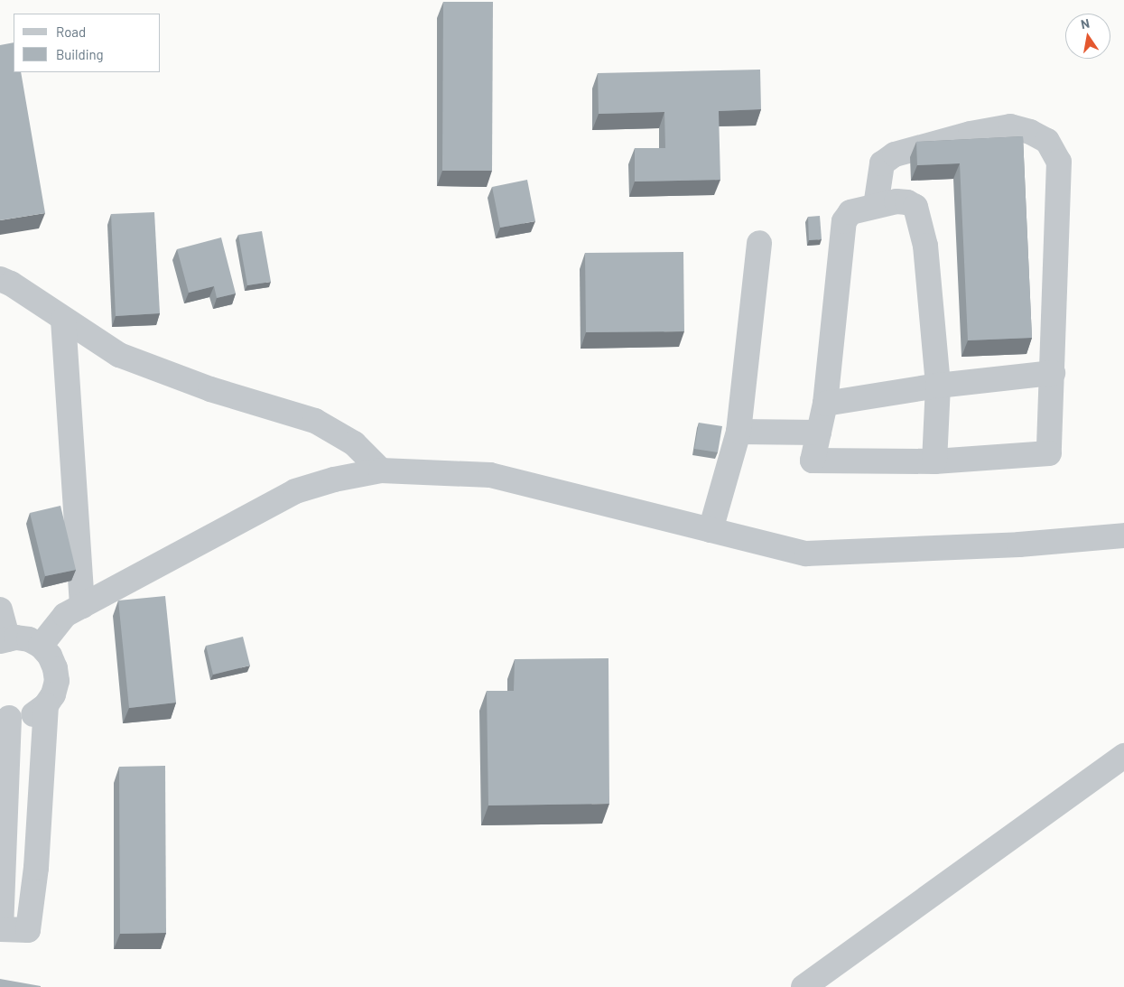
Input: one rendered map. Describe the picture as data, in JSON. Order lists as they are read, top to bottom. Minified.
{"legend":["Road","Building"],"north":"top"}
